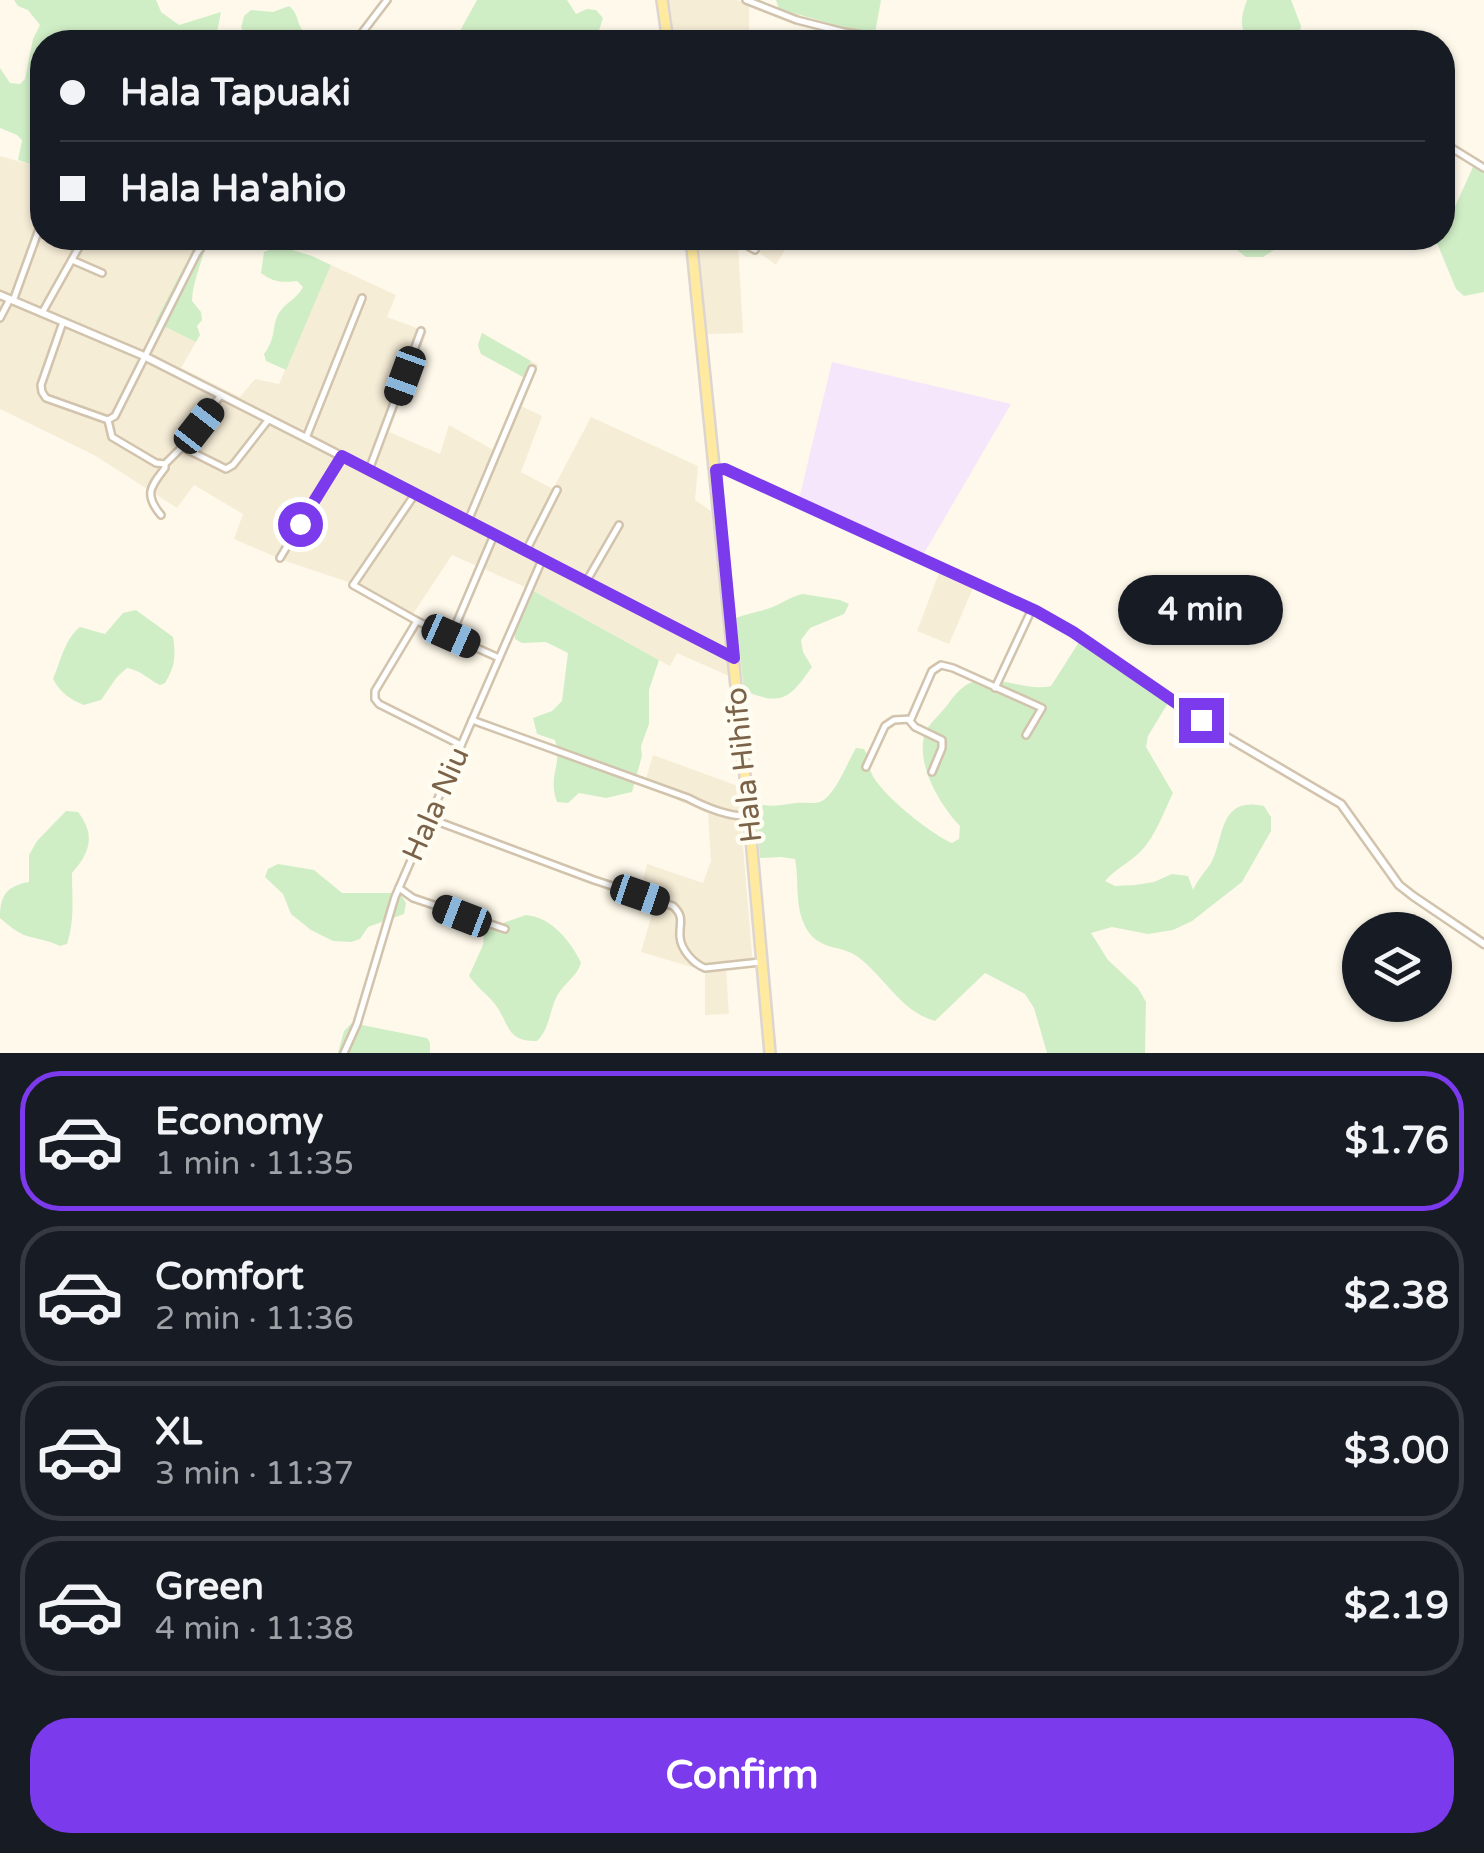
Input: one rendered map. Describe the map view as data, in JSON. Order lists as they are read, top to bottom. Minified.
{"streets":{"main road":["Hala Hihifo"],"street":["Hala Niu"]},"page":{"banner":["Hala Tapuaki","Hala Ha'ahio"],"bubble":"4 min","list":[{"name":"Economy","note":"1 min · 11:35","value":"$1.76"},{"name":"Comfort","note":"2 min · 11:36","value":"$2.38"},{"name":"XL","note":"3 min · 11:37","value":"$3.00"},{"name":"Green","note":"4 min · 11:38","value":"$2.19"}],"buttons":"Confirm"}}
